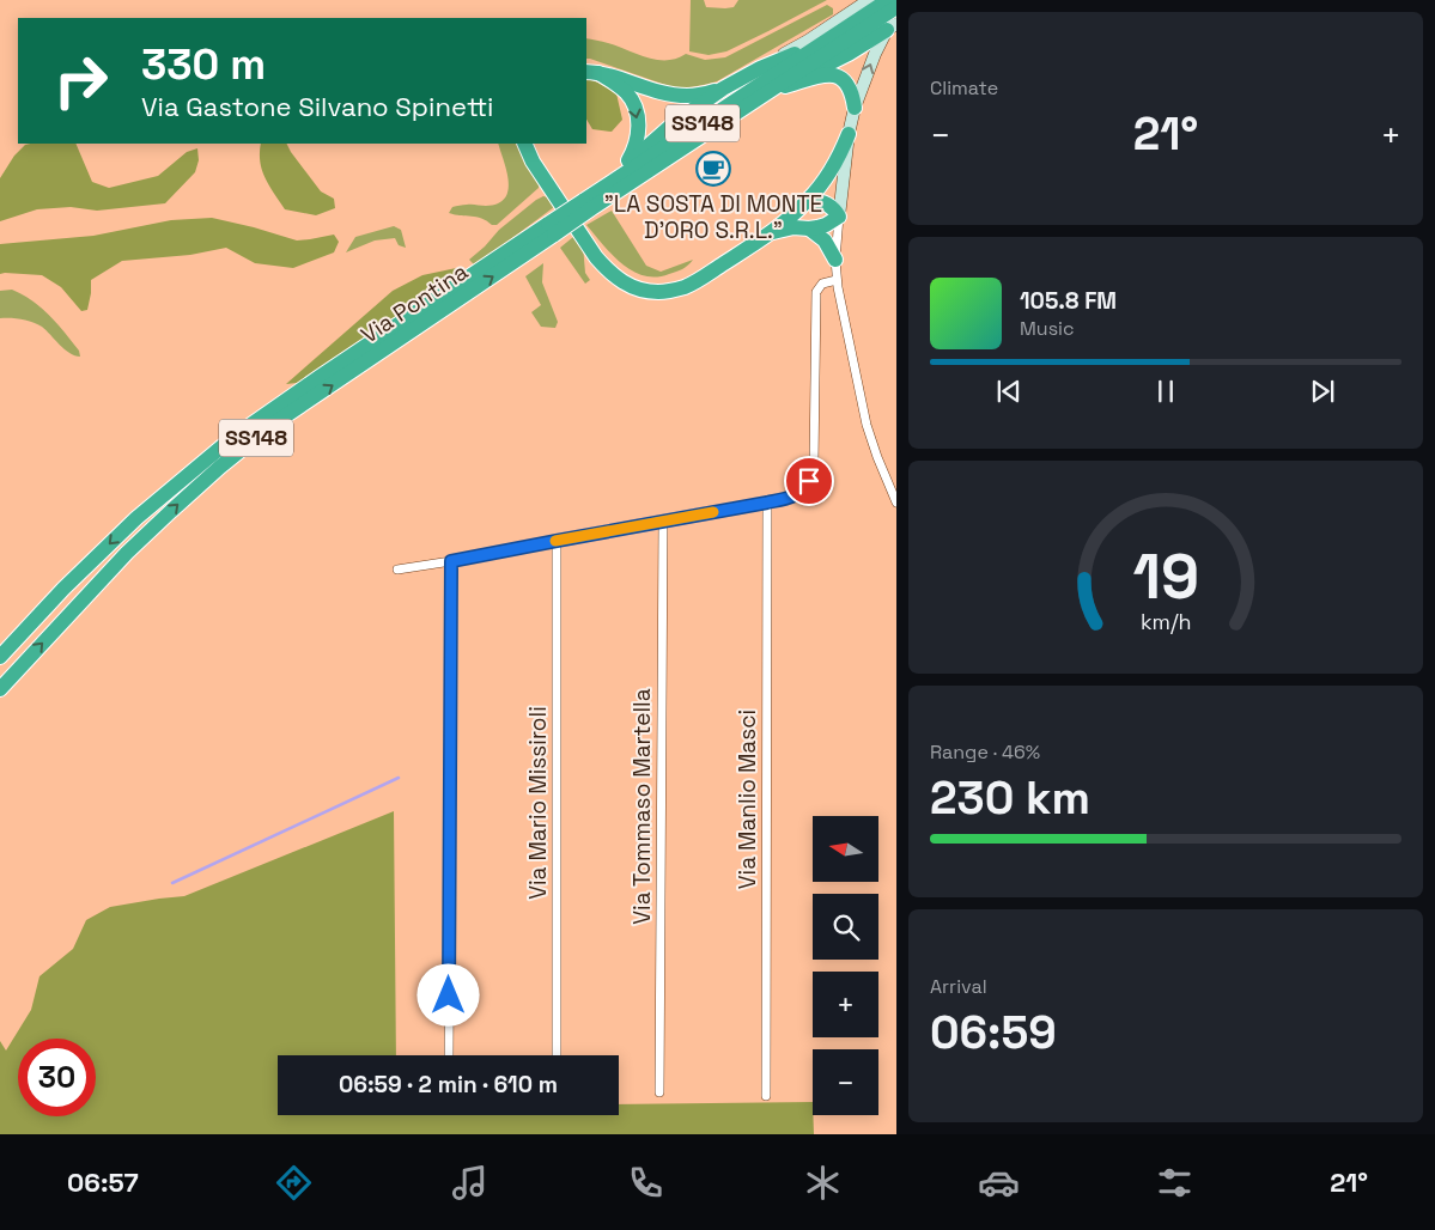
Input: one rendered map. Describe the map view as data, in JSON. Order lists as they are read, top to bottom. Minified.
{"streets":{"highway":["SS148","Via Pontina"],"street":["Via Manlio Masci","Via Mario Missiroli","Via Tommaso Martella"]},"places":{"cafe":["\"LA SOSTA DI MONTE D'ORO S.R.L.\""]},"north":"left","page":{"tile":["Climate",["Range · 46%","230 km"],["Arrival","06:59"]],"turn":["330 m","Via Gastone Silvano Spinetti"],"heat":["−","21°","+"],"song":["105.8 FM","Music"],"map_buttons":["+","−"],"limit":"30","trip":"06:59 · 2 min · 610 m","tabs":["06:57","21°"],"gauge":["19","km/h"]}}
